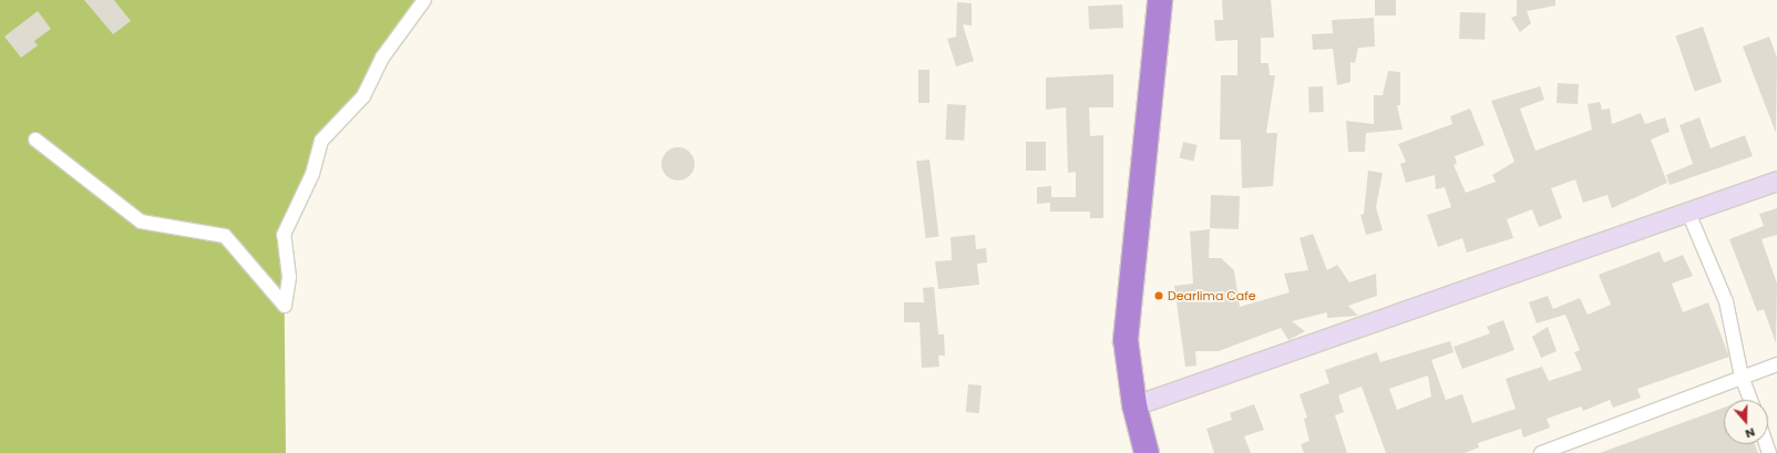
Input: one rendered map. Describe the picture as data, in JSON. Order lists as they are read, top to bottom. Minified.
{"places":["Dearlima Cafe"],"north":"bottom"}
